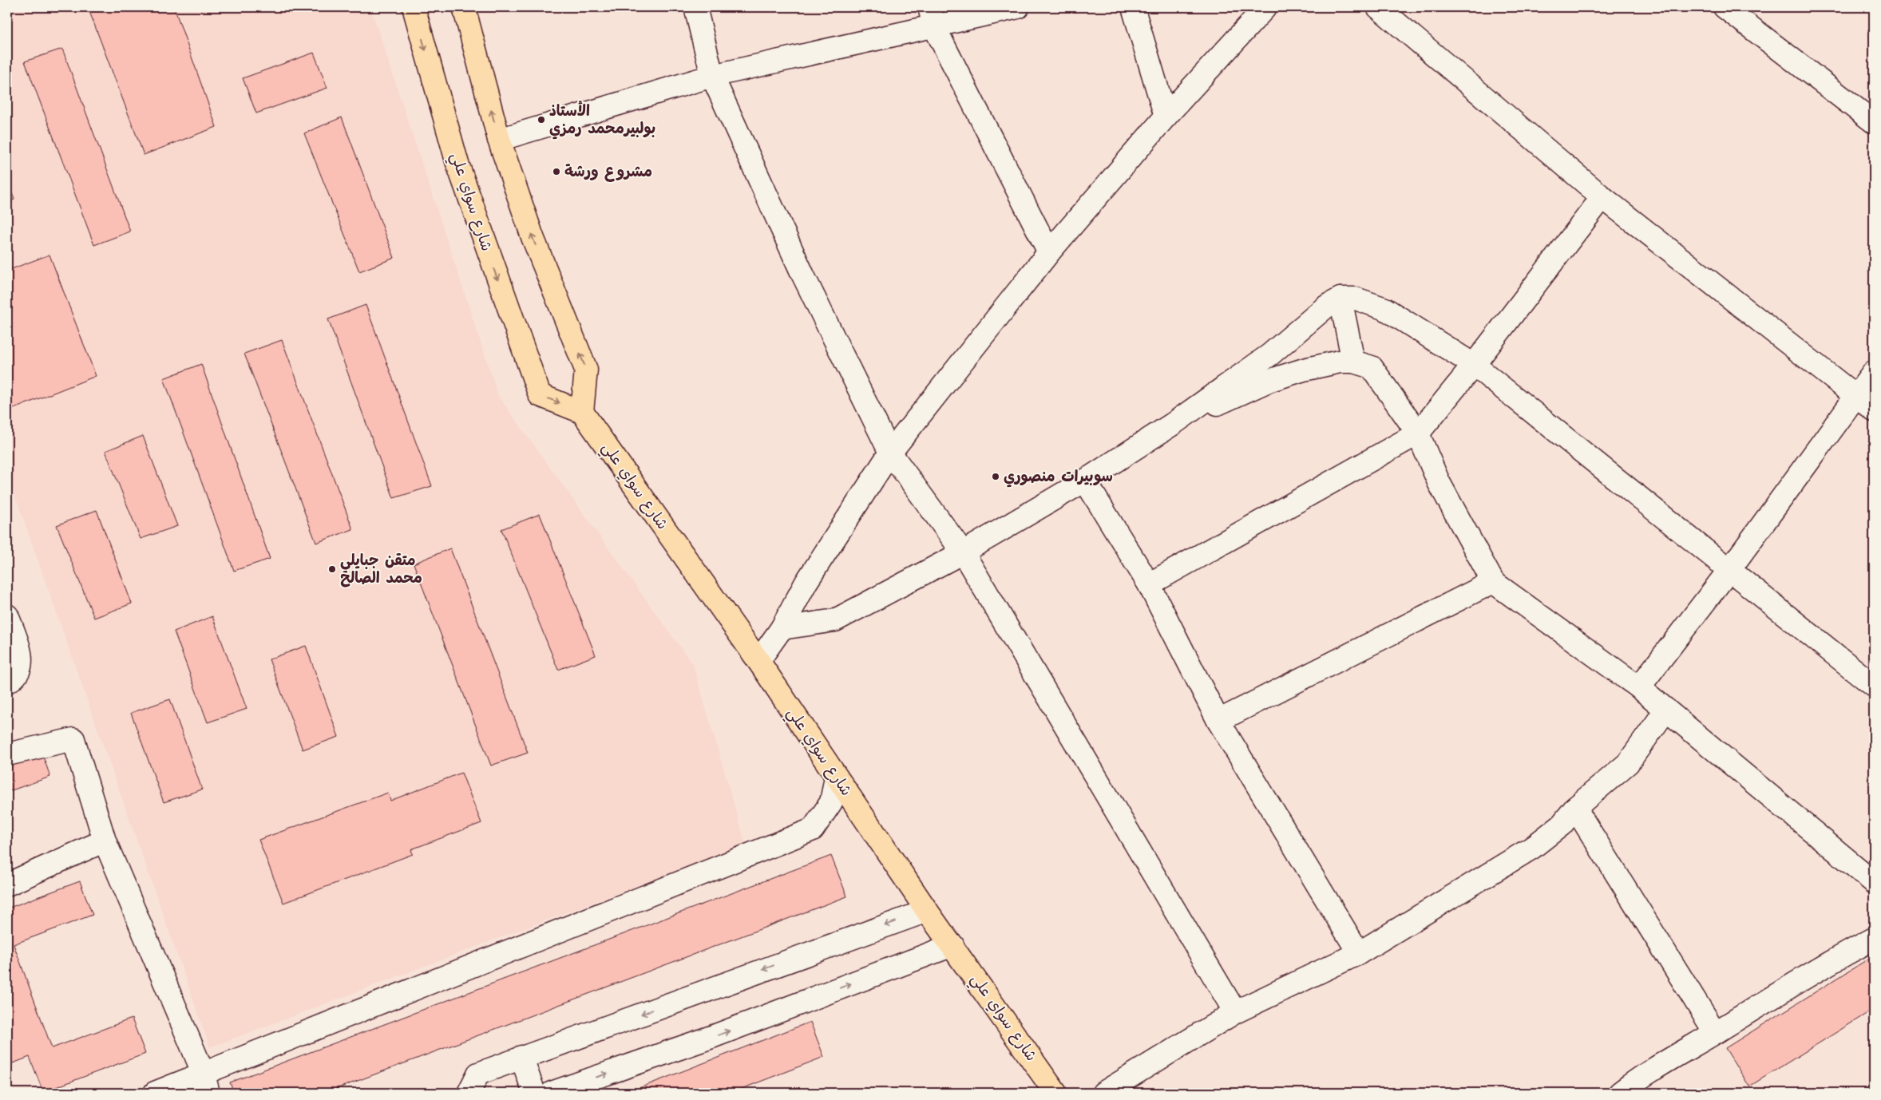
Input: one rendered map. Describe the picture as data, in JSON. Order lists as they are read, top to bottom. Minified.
{"streets":{"main road":["شارع سواي علي"]},"places":["الأستاذ بولبيرمحمد رمزي","مشروع ورشة","سوبيرات منصوري","متقن جبايلي محمد الصالح"]}
